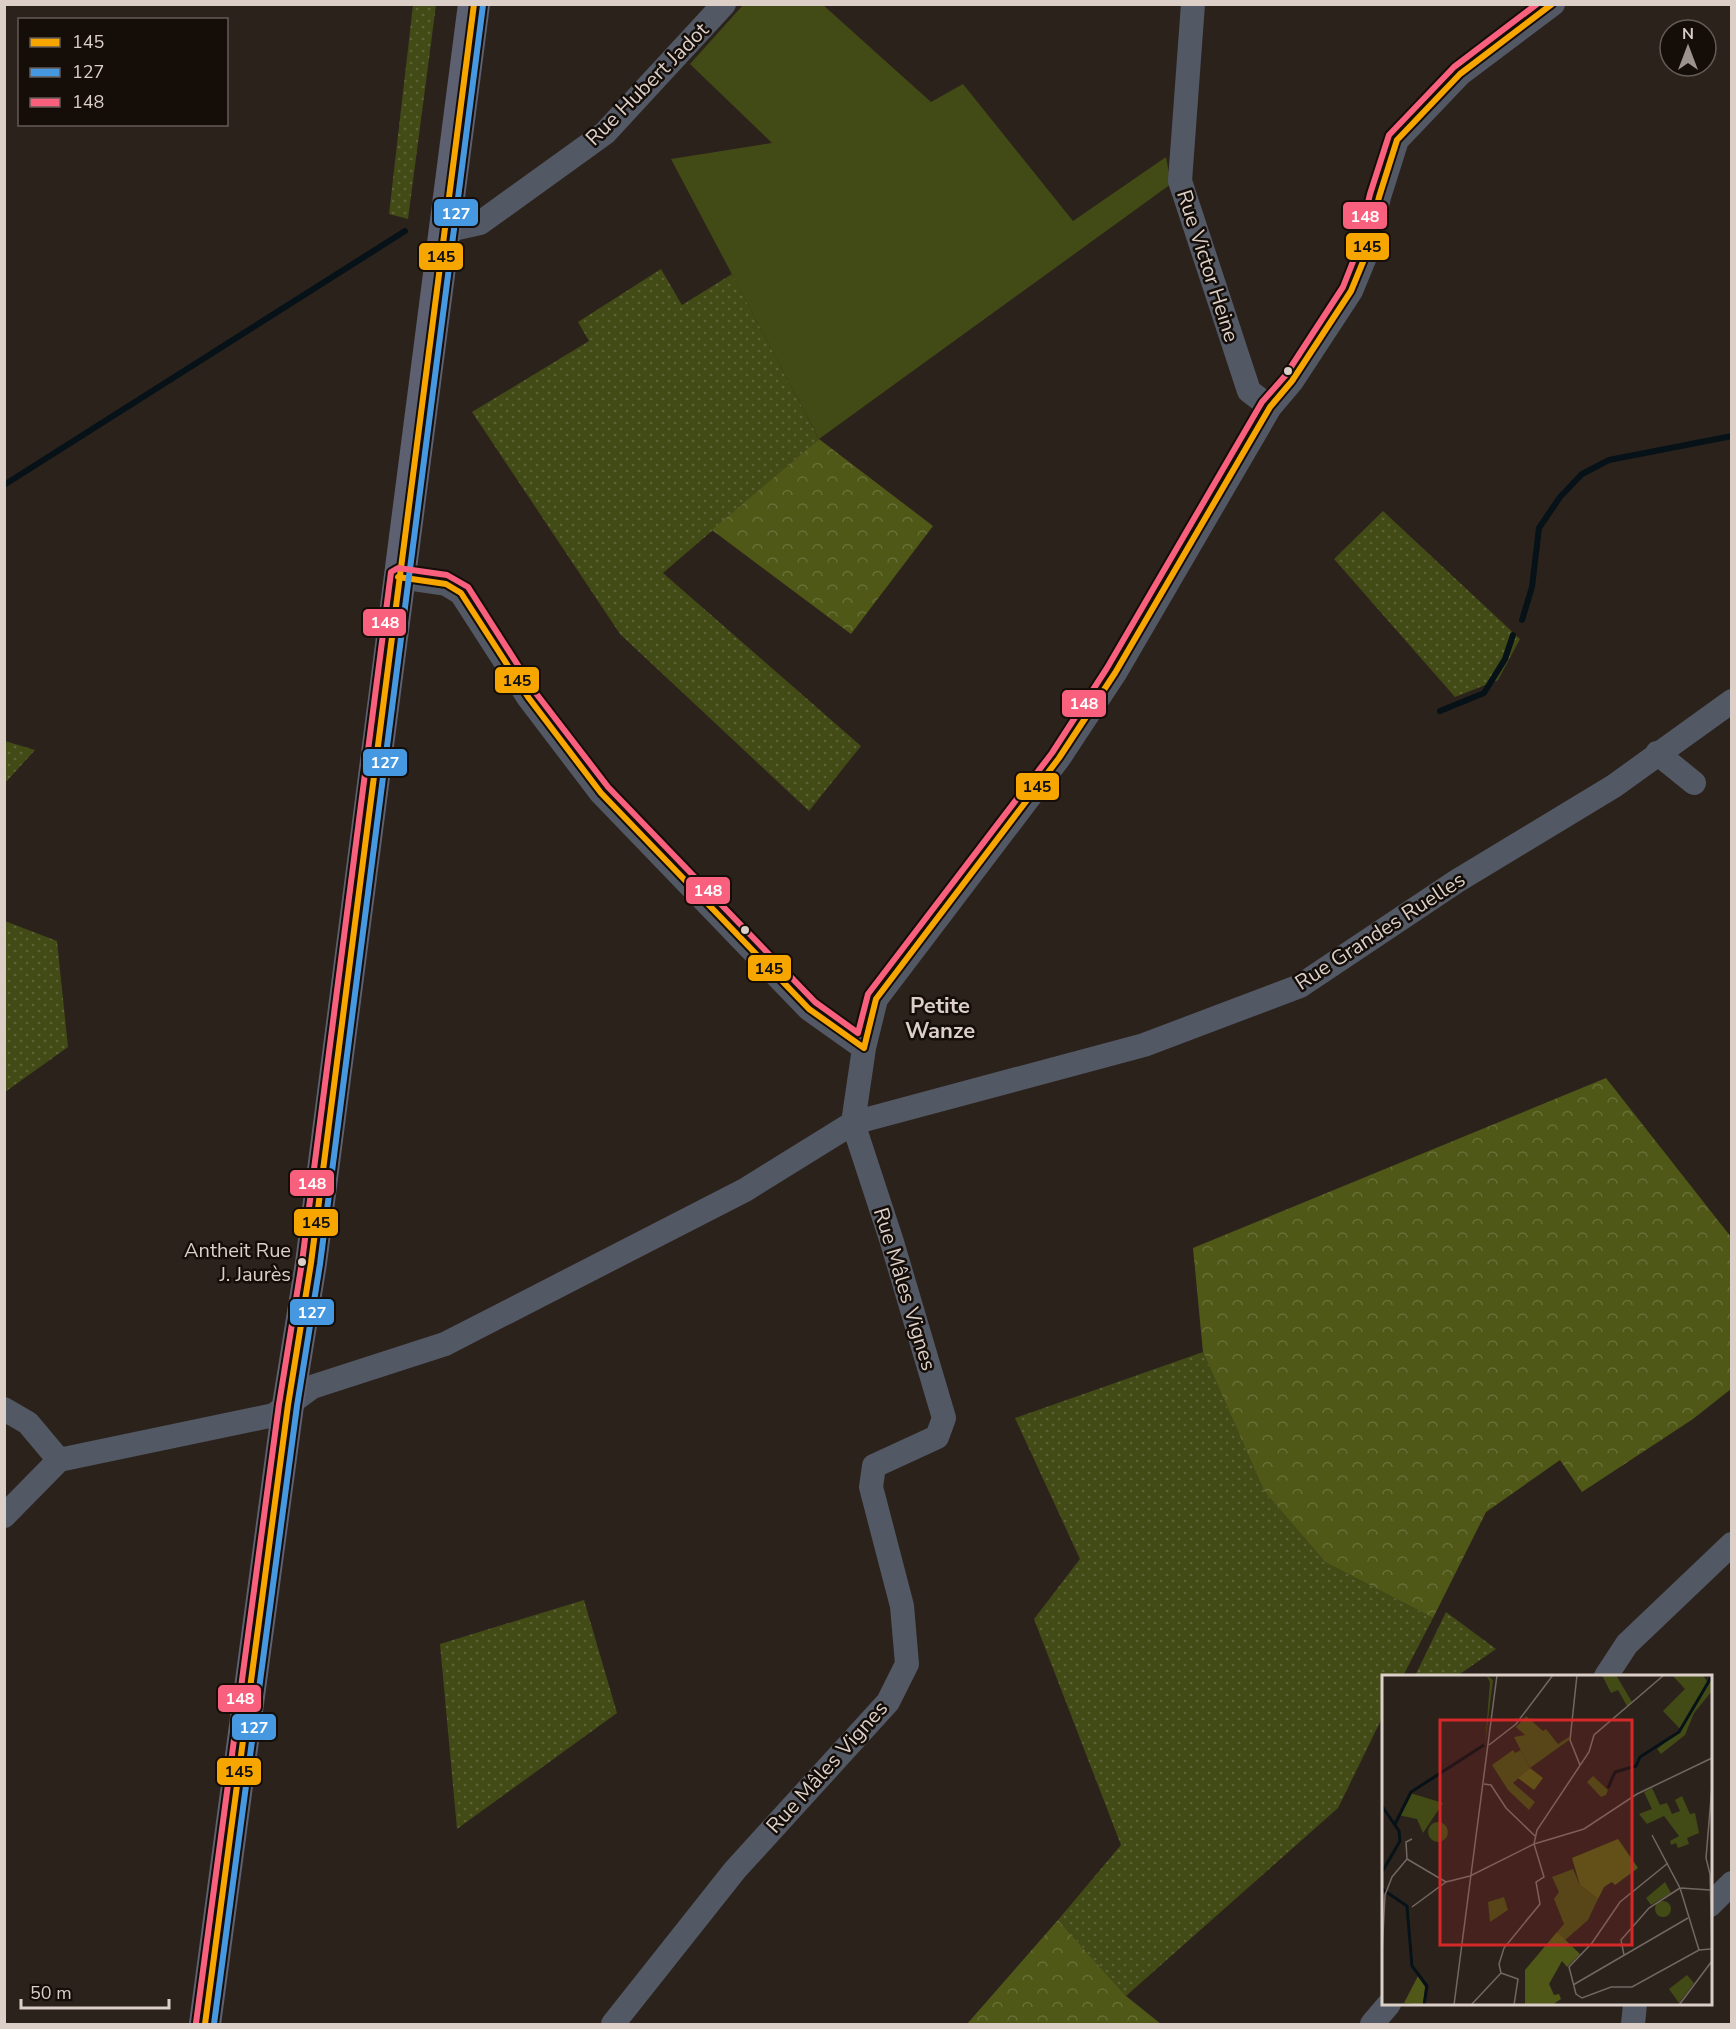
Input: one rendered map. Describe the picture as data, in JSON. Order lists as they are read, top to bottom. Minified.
{"streets":{"street":["Rue Hubert Jadot","Rue Victor Heine","Rue Grandes Ruelles","Rue Mâles Vignes"]},"crossings":[["Rue Grandes Ruelles","Rue Mâles Vignes"]],"districts":["Petite Wanze"],"places":["Antheit Rue J. Jaurès"],"lines":["transit line 145","transit line 148","transit line 127"],"legend":["145","127","148"],"scale_bar":"50 m","north":"top"}
